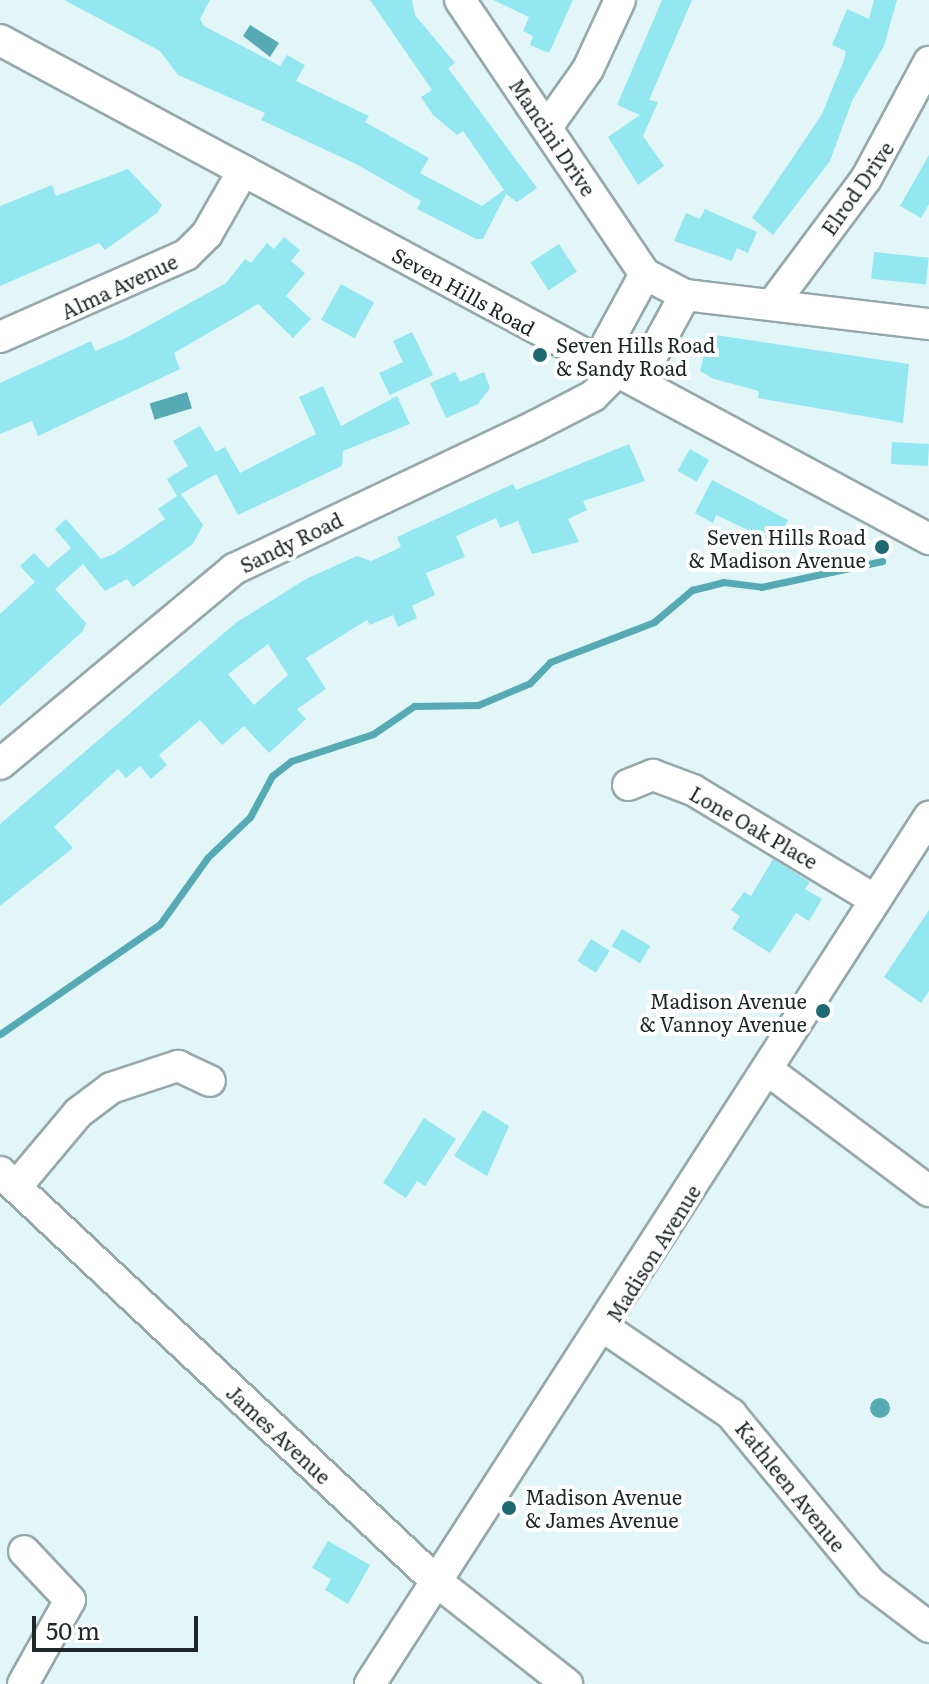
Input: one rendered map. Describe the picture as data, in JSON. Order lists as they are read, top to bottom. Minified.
{"streets":{"street":["Mancini Drive","Elrod Drive","Alma Avenue","Seven Hills Road","Sandy Road","Lone Oak Place","Madison Avenue","James Avenue","Kathleen Avenue"]},"crossings":[["Alma Avenue","Seven Hills Road"],["Seven Hills Road","Sandy Road"],["Lone Oak Place","Madison Avenue"],["Madison Avenue","James Avenue"],["Madison Avenue","Kathleen Avenue"]],"places":["Seven Hills Road & Sandy Road","Seven Hills Road & Madison Avenue","Madison Avenue & Vannoy Avenue","Madison Avenue & James Avenue"],"scale_bar":"50 m"}
